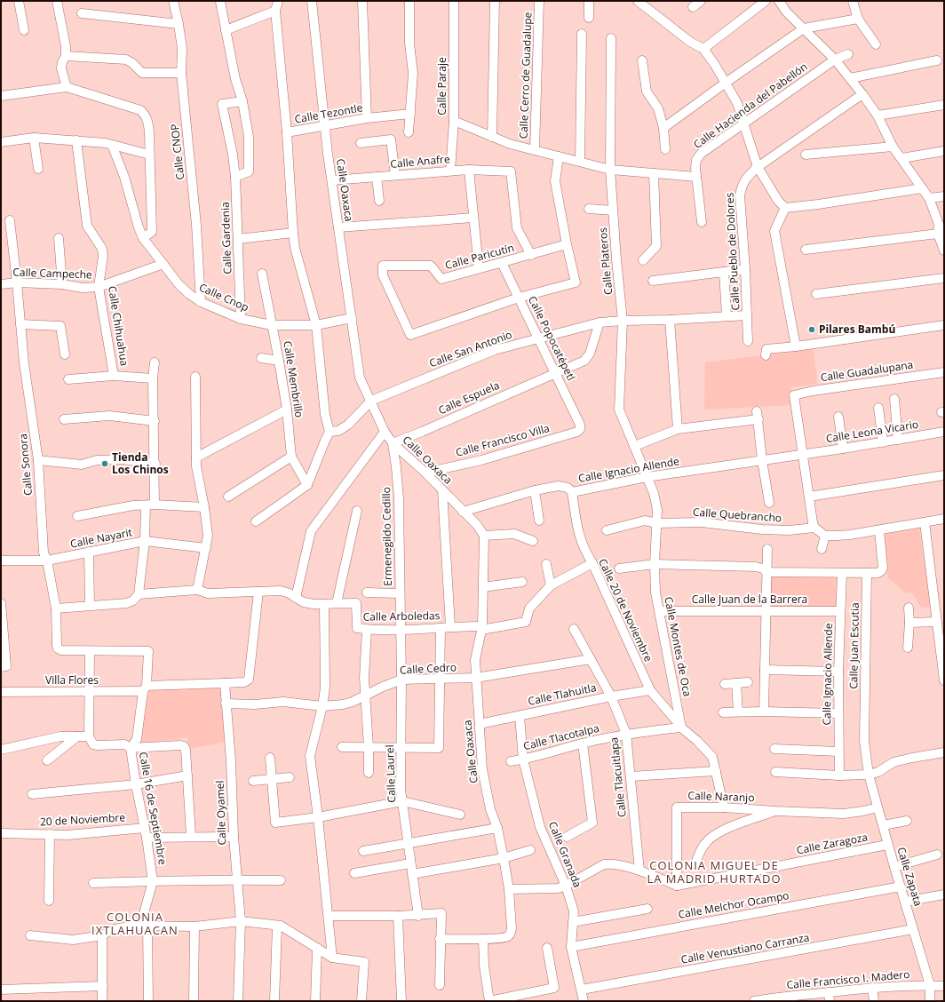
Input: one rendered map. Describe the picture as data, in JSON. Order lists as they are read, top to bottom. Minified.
{"streets":{"street":["Calle Cerro de Guadalupe","Calle Paraje","Calle Hacienda del Pabellón","Calle Tezontle","Calle CNOP","Calle Anafre","Calle Oaxaca","Calle Gardenia","Calle Pueblo de Dolores","Calle Paricutín","Calle Plateros","Calle Campeche","Calle Cnop","Calle Chihuahua","Calle Popocatépetl","Calle San Antonio","Calle Guadalupana","Calle Membrillo","Calle Espuela","Calle Leona Vicario","Calle Francisco Villa","Calle Sonora","Calle Ignacio Allende","Calle Quebrancho","Ermenegildo Cedillo","Calle Nayarit","Calle Juan de la Barrera","Calle 20 de Noviembre","Calle Arboledas","Calle Juan Escutia","Calle Montes de Oca","Calle Cedro","Villa Flores","Calle Tlahuitla","Calle Tlacotalpa","Calle Laurel","Calle Tlacuitlapa","Calle Naranjo","Calle 16 de Septiembre","Calle Oyamel","20 de Noviembre","Calle Zaragoza","Calle Granada","Calle Zapata","Calle Melchor Ocampo","Calle Venustiano Carranza","Calle Francisco I. Madero"]},"crossings":[["Calle Paraje","Calle Anafre"],["Calle Tezontle","Calle Oaxaca"],["Calle Tezontle","Calle Cnop"],["Calle CNOP","Calle Cnop"],["Calle Anafre","Calle Oaxaca"],["Calle Anafre","Calle Paricutín"],["Calle Oaxaca","Calle Cnop"],["Calle Oaxaca","Calle San Antonio"],["Calle Oaxaca","Calle Espuela"],["Calle Oaxaca","Calle Francisco Villa"],["Calle Oaxaca","Calle Ignacio Allende"],["Calle Oaxaca","Ermenegildo Cedillo"],["Calle Oaxaca","Calle Arboledas"],["Calle Oaxaca","Calle Cedro"],["Calle Oaxaca","Calle Tlahuitla"],["Calle Gardenia","Calle Cnop"],["Calle Pueblo de Dolores","Calle San Antonio"],["Calle Paricutín","Calle Popocatépetl"],["Calle Plateros","Calle San Antonio"],["Calle Plateros","Calle Ignacio Allende"],["Calle Plateros","Calle Montes de Oca"],["Calle Campeche","Calle Cnop"],["Calle Campeche","Calle Chihuahua"],["Calle Campeche","Calle Sonora"],["Calle Cnop","Calle Membrillo"],["Calle Popocatépetl","Calle San Antonio"],["Calle Popocatépetl","Calle Espuela"],["Calle Popocatépetl","Calle Francisco Villa"],["Calle San Antonio","Calle Espuela"],["Calle Guadalupana","Calle Leona Vicario"],["Calle Guadalupana","Calle Ignacio Allende"],["Calle Espuela","Ermenegildo Cedillo"],["Calle Leona Vicario","Calle Ignacio Allende"],["Calle Sonora","Calle Nayarit"],["Calle Sonora","Calle 16 de Septiembre"],["Calle Ignacio Allende","Calle Juan de la Barrera"],["Calle Ignacio Allende","Calle 20 de Noviembre"],["Calle Ignacio Allende","Calle Montes de Oca"],["Calle Quebrancho","Calle Montes de Oca"],["Ermenegildo Cedillo","Calle Arboledas"],["Ermenegildo Cedillo","Calle Laurel"],["Calle Juan de la Barrera","Calle Montes de Oca"],["Calle 20 de Noviembre","Calle Montes de Oca"],["Calle 20 de Noviembre","Calle Tlahuitla"],["Calle 20 de Noviembre","Calle Tlacotalpa"],["Calle Arboledas","Calle Laurel"],["Calle Juan Escutia","Calle Zapata"],["Calle Montes de Oca","Calle Tlacotalpa"],["Calle Cedro","Calle Laurel"],["Calle Cedro","Calle Tlacuitlapa"],["Villa Flores","Calle 16 de Septiembre"],["Calle Tlahuitla","Calle Tlacuitlapa"],["Calle Tlahuitla","Calle Granada"],["Calle Tlacotalpa","Calle Tlacuitlapa"],["Calle Tlacotalpa","Calle Granada"],["Calle Naranjo","Calle Zaragoza"],["Calle Naranjo","Calle Zapata"],["Calle 16 de Septiembre","20 de Noviembre"],["Calle Zaragoza","Calle Zapata"],["Calle Granada","Calle Melchor Ocampo"],["Calle Granada","Calle Venustiano Carranza"],["Calle Zapata","Calle Melchor Ocampo"],["Calle Zapata","Calle Venustiano Carranza"],["Calle Zapata","Calle Francisco I. Madero"]],"districts":["COLONIA MIGUEL DE LA MADRID HURTADO","COLONIA IXTLAHUACAN"],"places":["Pilares Bambú","Tienda Los Chinos"]}
